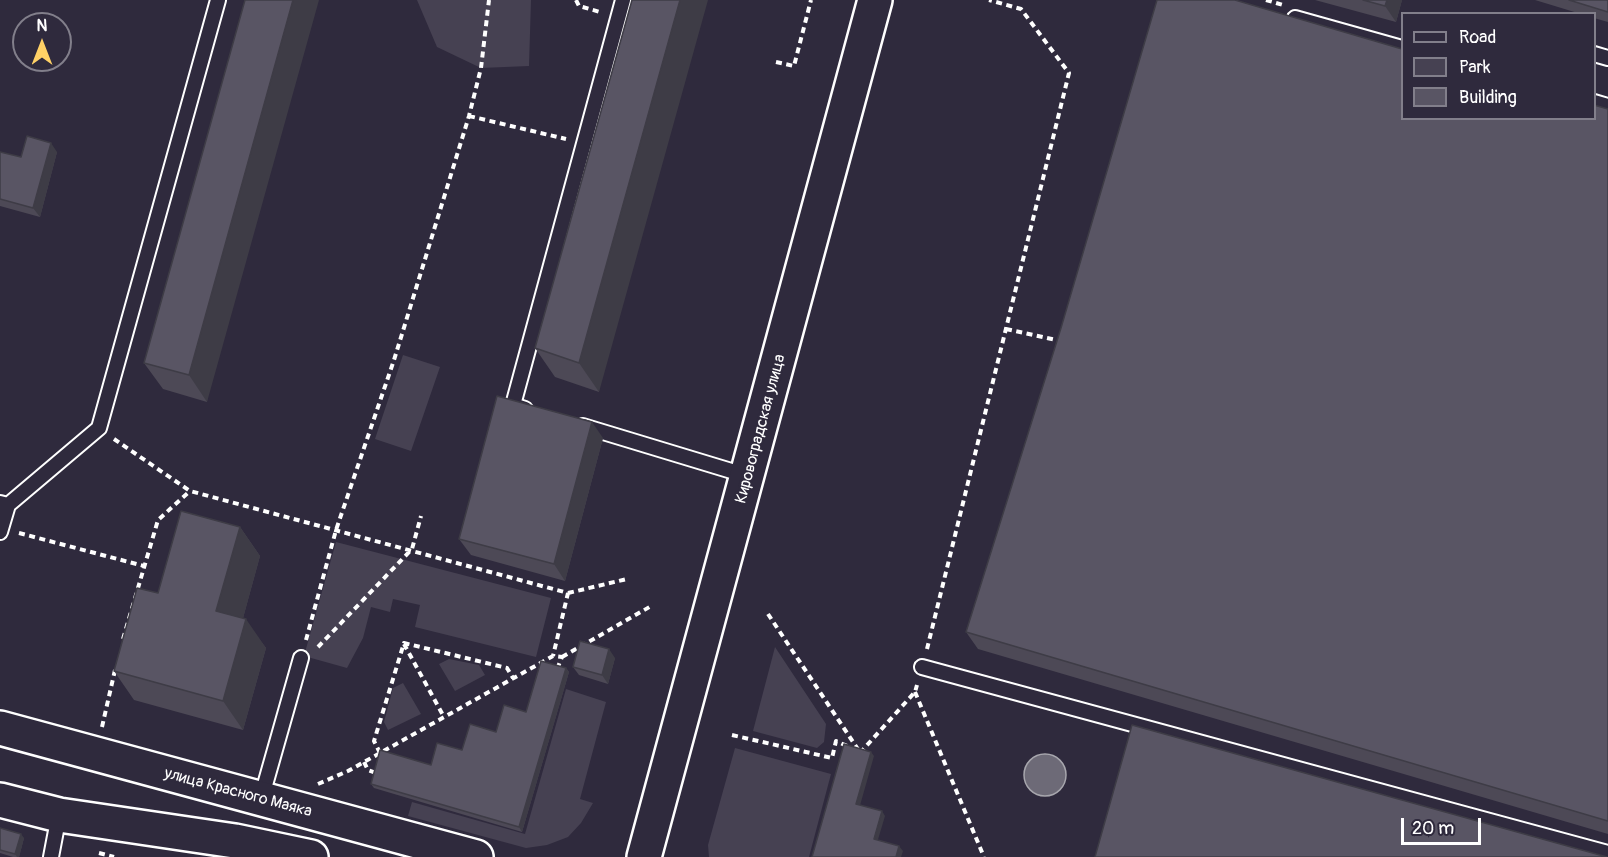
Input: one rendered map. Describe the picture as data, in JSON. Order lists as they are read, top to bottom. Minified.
{"streets":{"street":["Кировоградская улица","улица Красного Маяка"]},"legend":["Road","Park","Building"],"scale_bar":"20 m","north":"top"}
